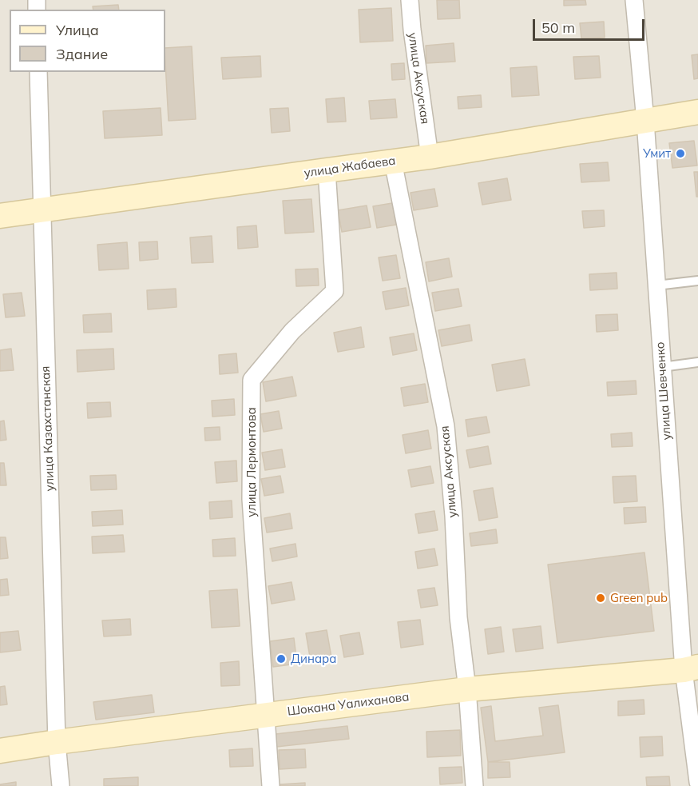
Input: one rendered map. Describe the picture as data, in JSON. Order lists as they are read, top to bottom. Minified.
{"streets":{"street":["улица Аксуская","улица Жабаева","улица Шевченко","улица Казахстанская","улица Лермонтова","Шокана Уалиханова"]},"crossings":[["улица Аксуская","улица Жабаева"],["улица Аксуская","Шокана Уалиханова"],["улица Жабаева","улица Шевченко"],["улица Жабаева","улица Казахстанская"],["улица Жабаева","улица Лермонтова"],["улица Шевченко","Шокана Уалиханова"],["улица Казахстанская","Шокана Уалиханова"],["улица Лермонтова","Шокана Уалиханова"]],"places":["Умит","Green pub","Динара"],"legend":["Улица","Здание"],"scale_bar":"50 m"}
